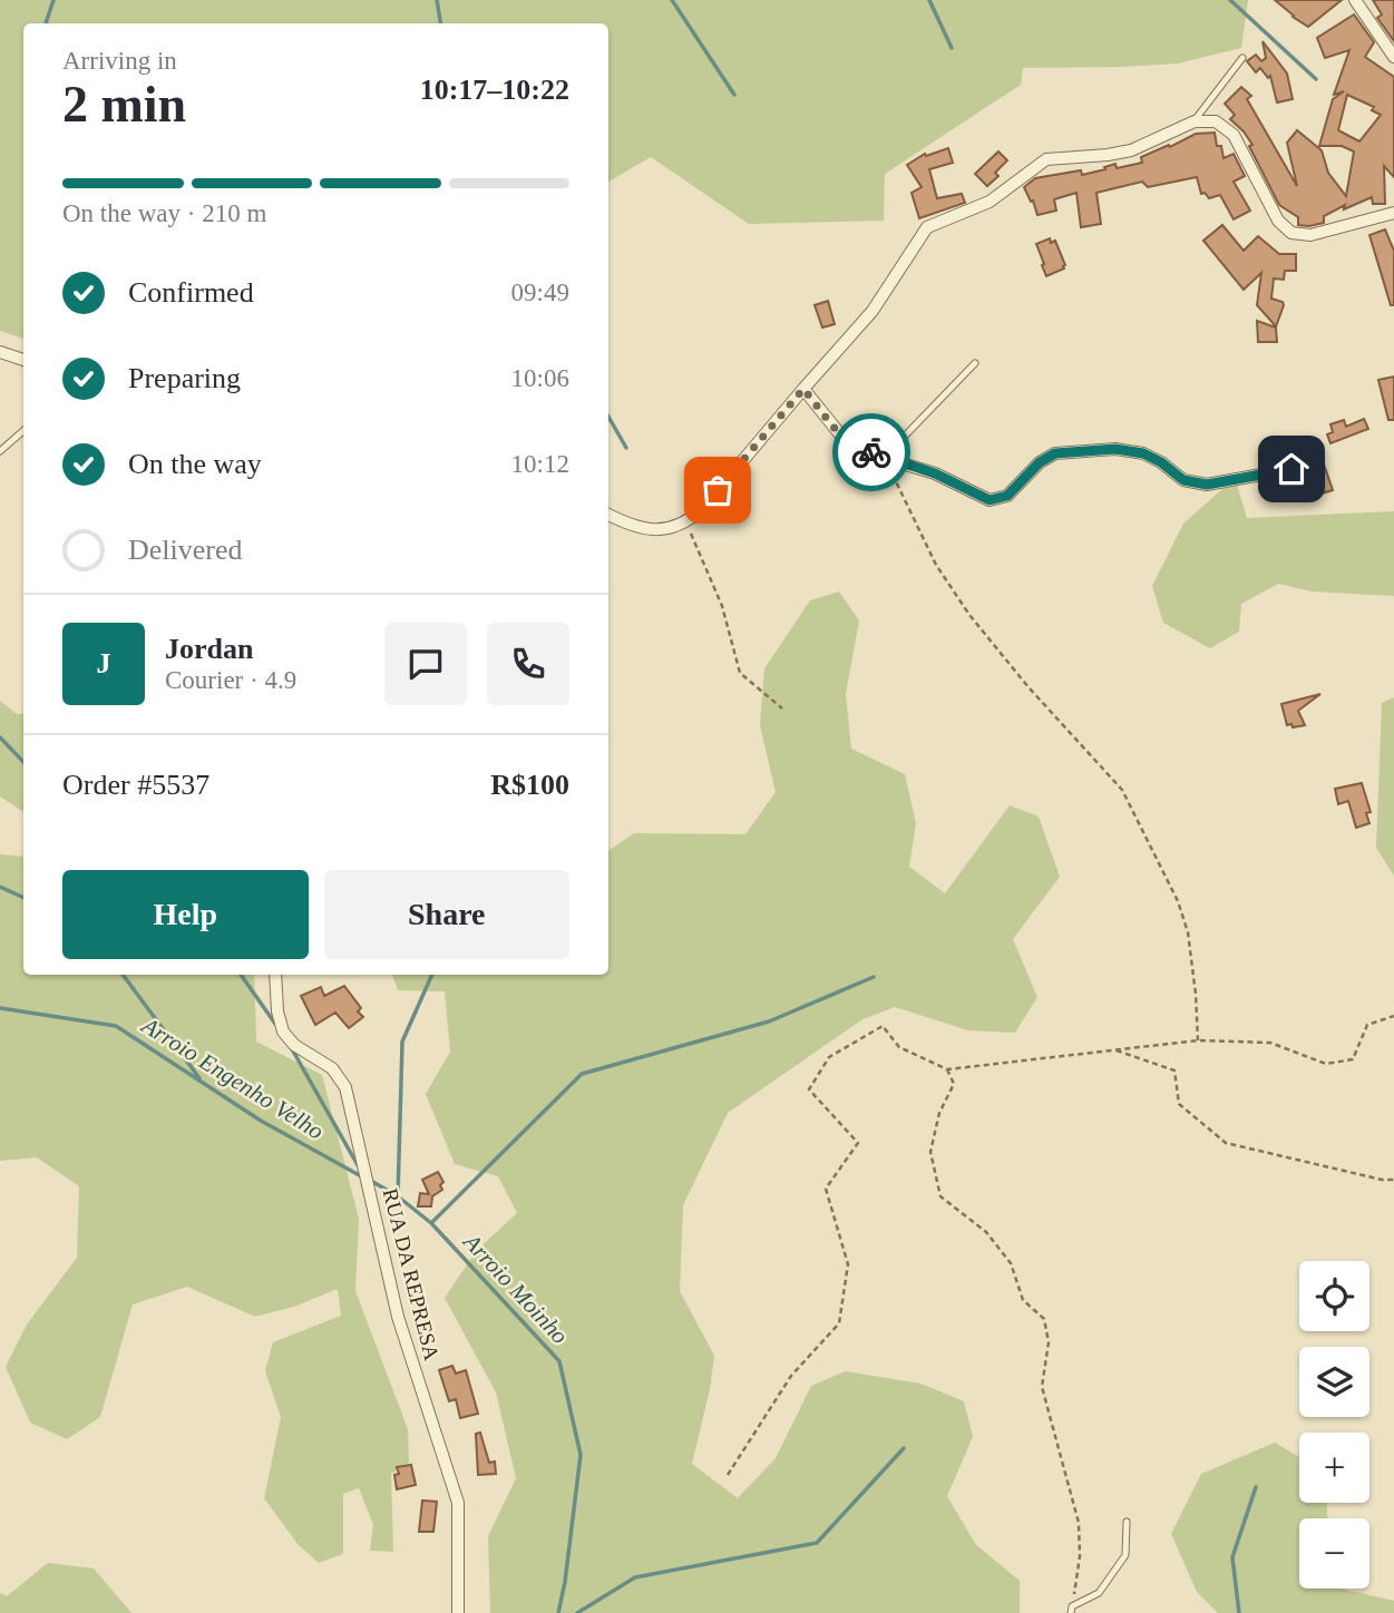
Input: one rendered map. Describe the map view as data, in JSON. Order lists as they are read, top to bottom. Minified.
{"streets":{"street":["RUA DA REPRESA"]},"water":["Arroio Engenho Velho","Arroio Moinho"],"page":{"heading":["2 min","Arriving in","10:17–10:22"],"panel":["Jordan","Courier · 4.9","Order #5537","R$100"],"bar":"On the way · 210 m","list":[["Confirmed","09:49"],["Preparing","10:06"],["On the way","10:12"],"Delivered"],"round":"J","buttons":["Help","Share"],"map_buttons":["+","−"]}}
